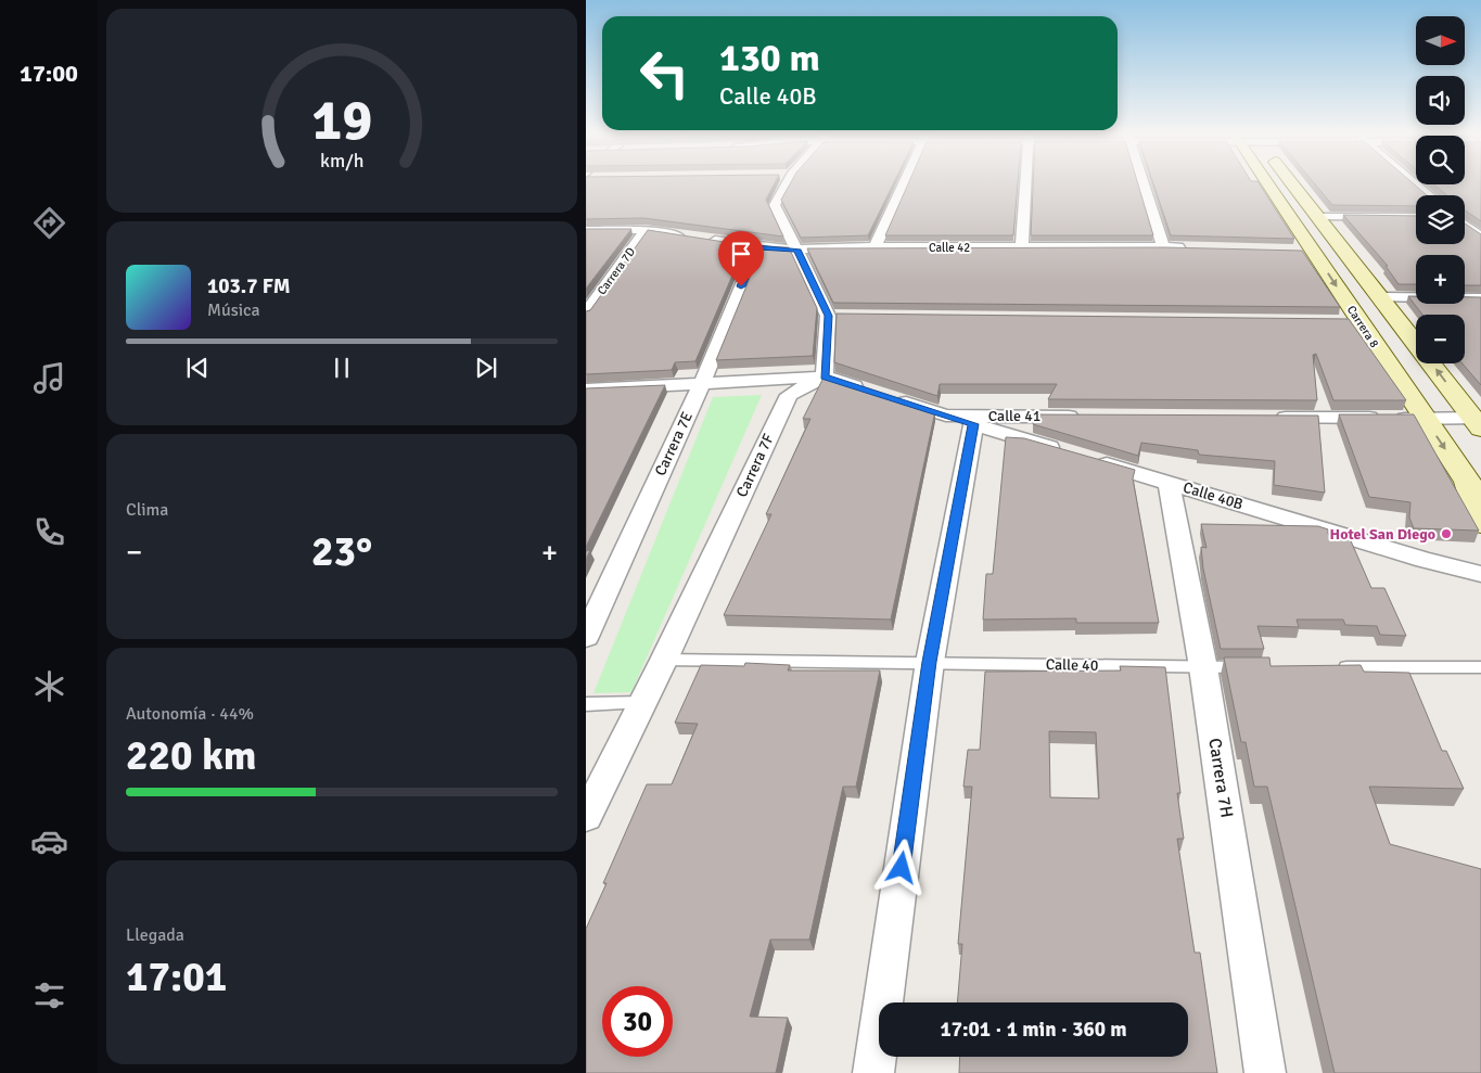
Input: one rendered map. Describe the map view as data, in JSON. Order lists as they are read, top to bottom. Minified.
{"streets":{"street":["Calle 42","Carrera 7D","Carrera 8","Calle 41","Carrera 7E","Carrera 7F","Calle 40B","Carrera 7H"],"lane":["Calle 40"]},"crossings":[["Calle 42","Carrera 7E"],["Calle 41","Carrera 7E"],["Calle 41","Carrera 7F"],["Carrera 7F","Calle 40"],["Calle 40B","Carrera 7H"],["Calle 40","Carrera 7H"]],"places":["Hotel San Diego"],"north":"right","page":{"tabs":"17:00","map_buttons":["+","−"],"turn":["130 m","Calle 40B"],"song":["103.7 FM","Música"],"tile":["Clima",["Autonomía · 44%","220 km"],["Llegada","17:01"]],"heat":["−","23°","+"],"limit":"30","trip":"17:01 · 1 min · 360 m","gauge":["19","km/h"]}}
